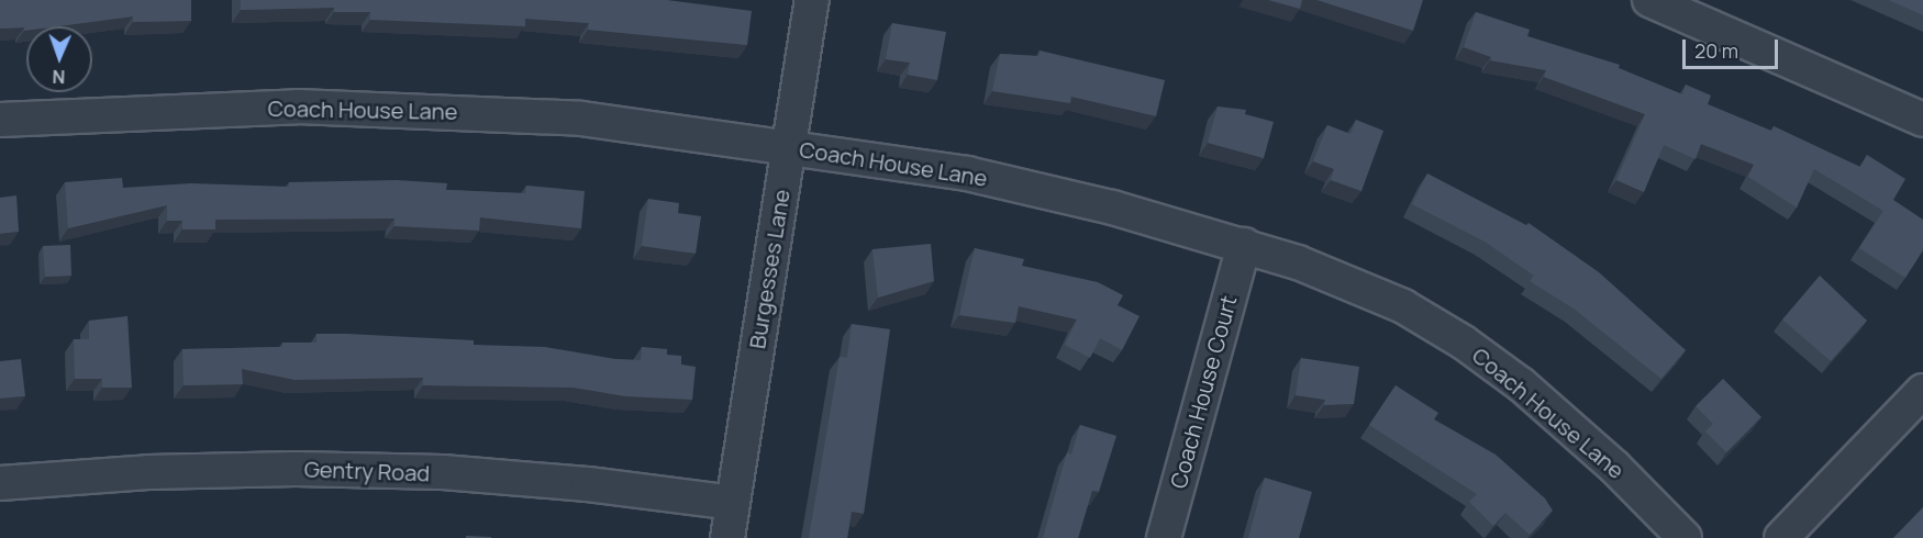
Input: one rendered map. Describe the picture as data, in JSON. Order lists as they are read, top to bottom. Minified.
{"streets":{"street":["Coach House Lane","Burgesses Lane","Coach House Court","Gentry Road"]},"crossings":[["Coach House Lane","Burgesses Lane"],["Coach House Lane","Coach House Court"],["Burgesses Lane","Gentry Road"]],"scale_bar":"20 m","north":"bottom"}
